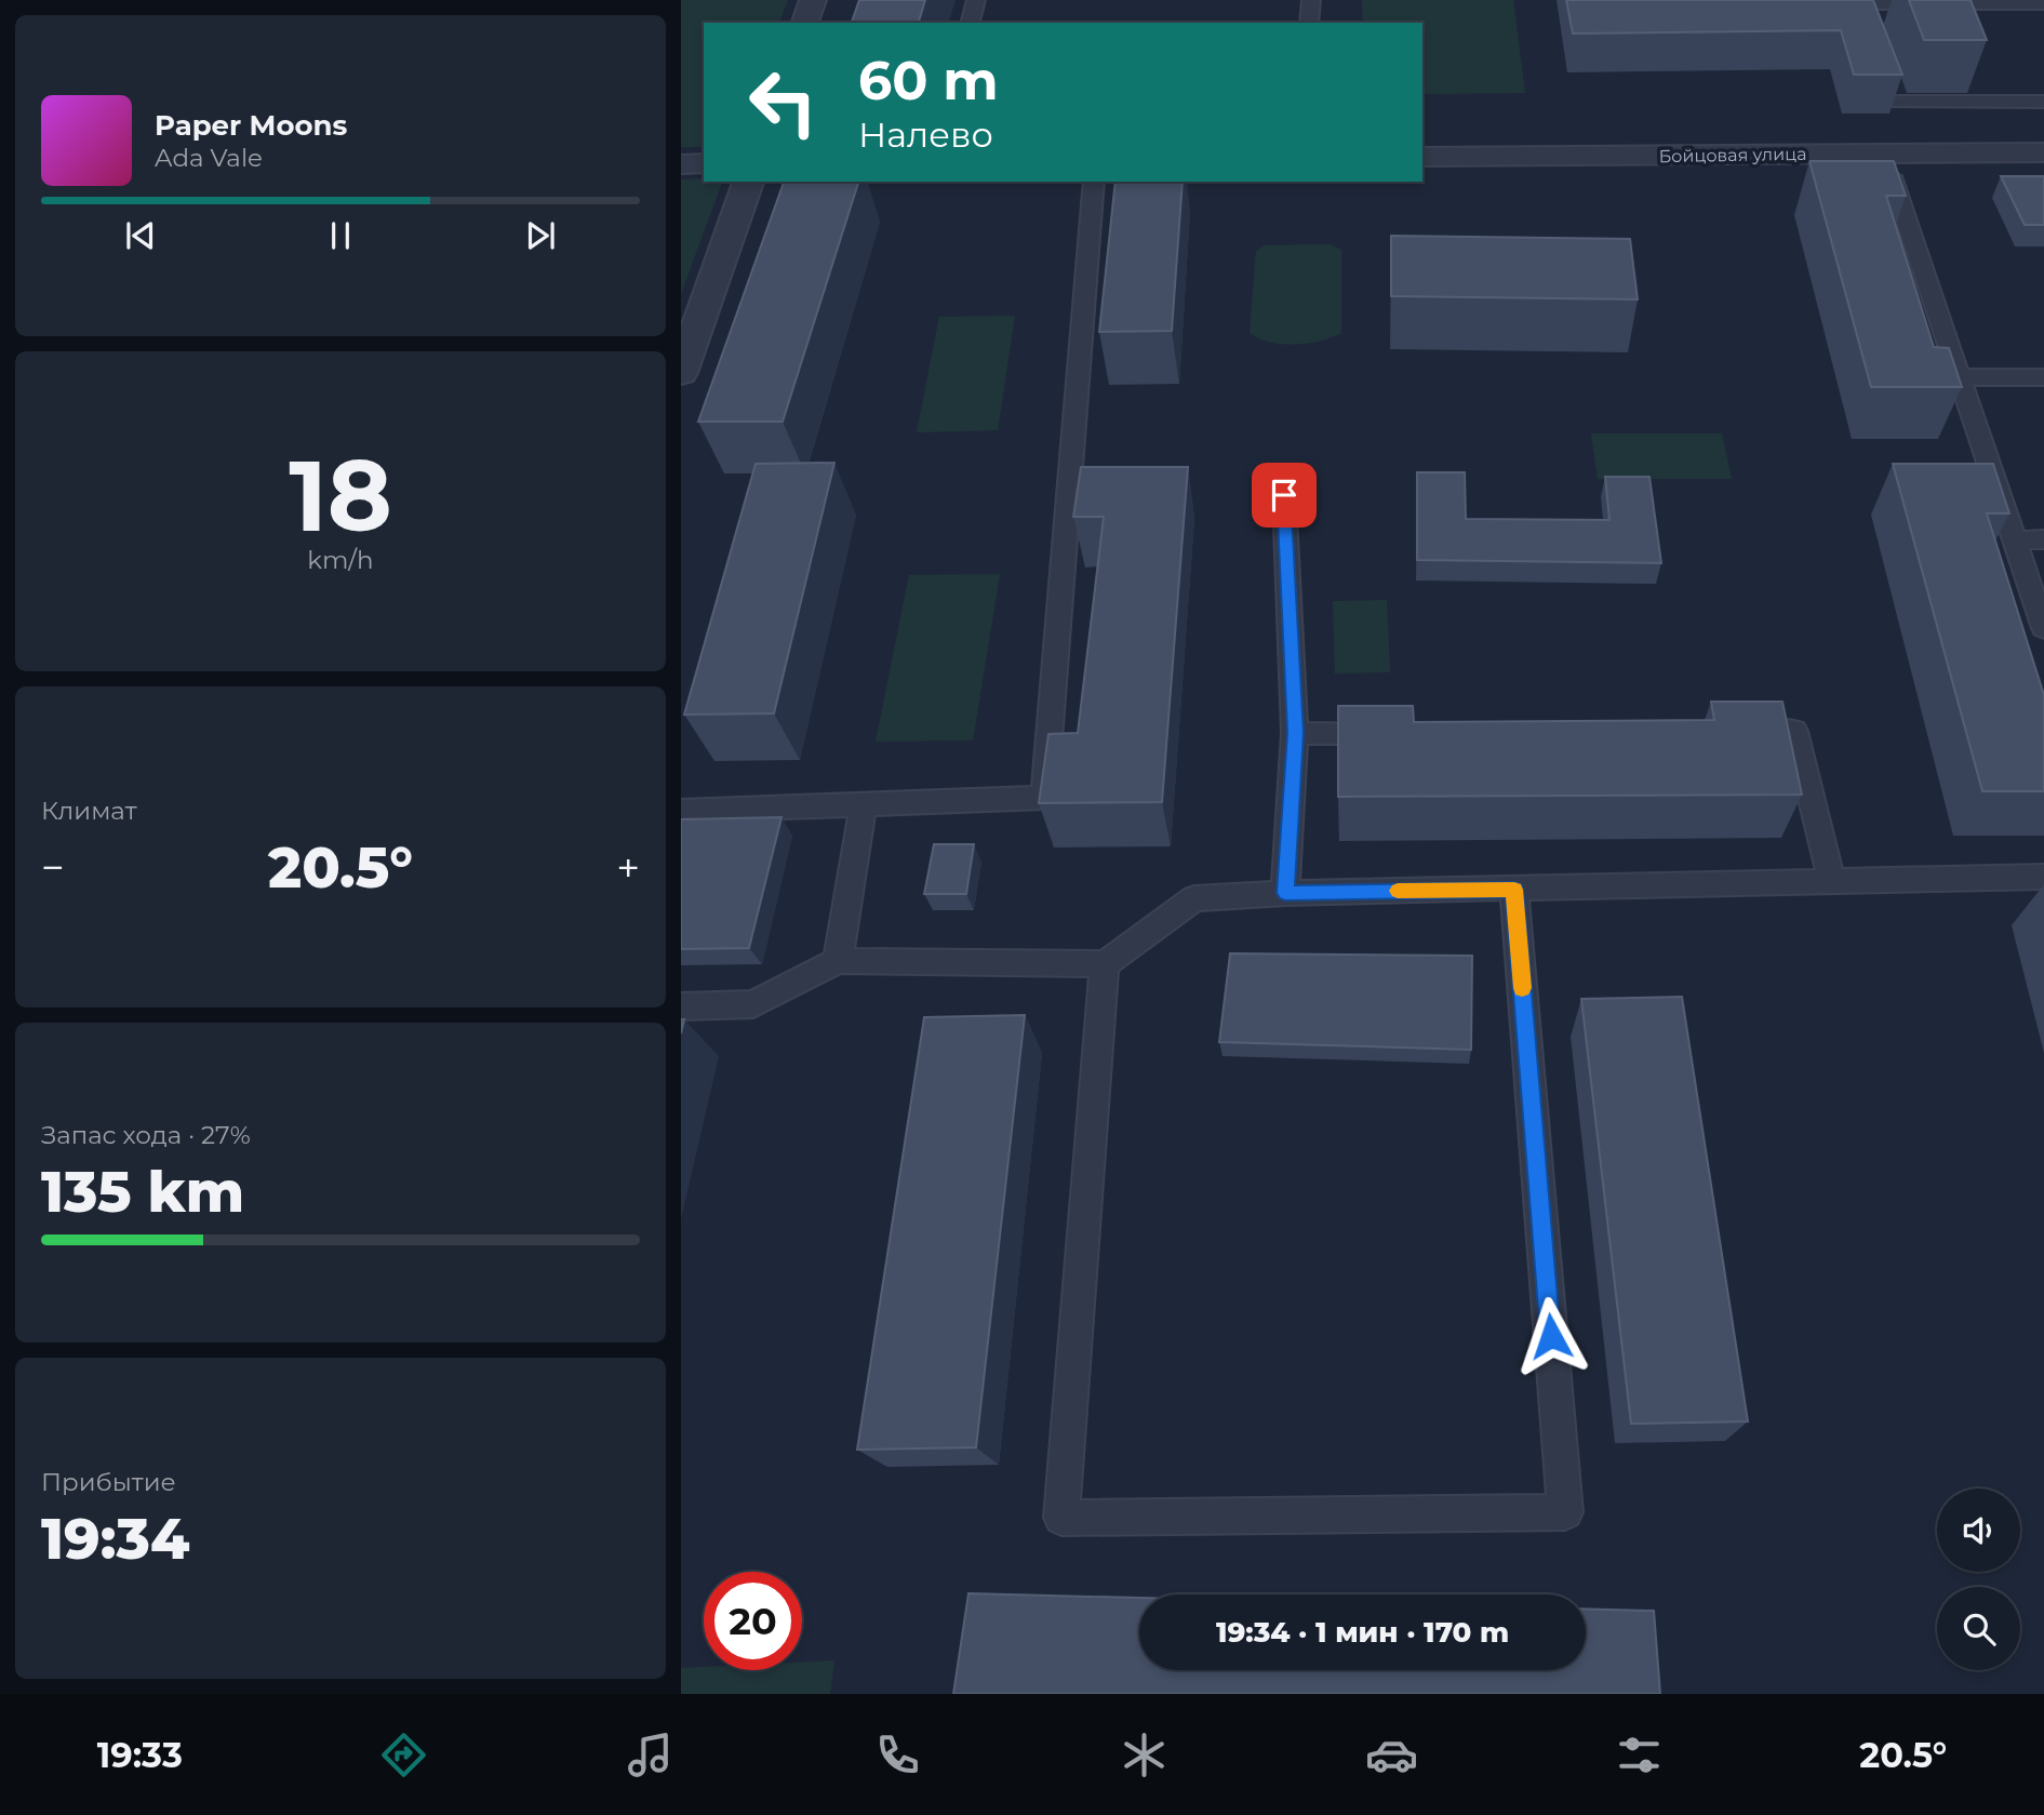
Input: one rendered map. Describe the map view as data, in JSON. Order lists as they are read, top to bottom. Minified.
{"streets":{"street":["Бойцовая улица"]},"page":{"turn":["60 m","Налево"],"song":["Paper Moons","Ada Vale"],"tile":[["18","km/h"],"Климат",["Запас хода · 27%","135 km"],["Прибытие","19:34"]],"heat":["−","20.5°","+"],"limit":"20","trip":"19:34 · 1 мин · 170 m","tabs":["19:33","20.5°"]}}
